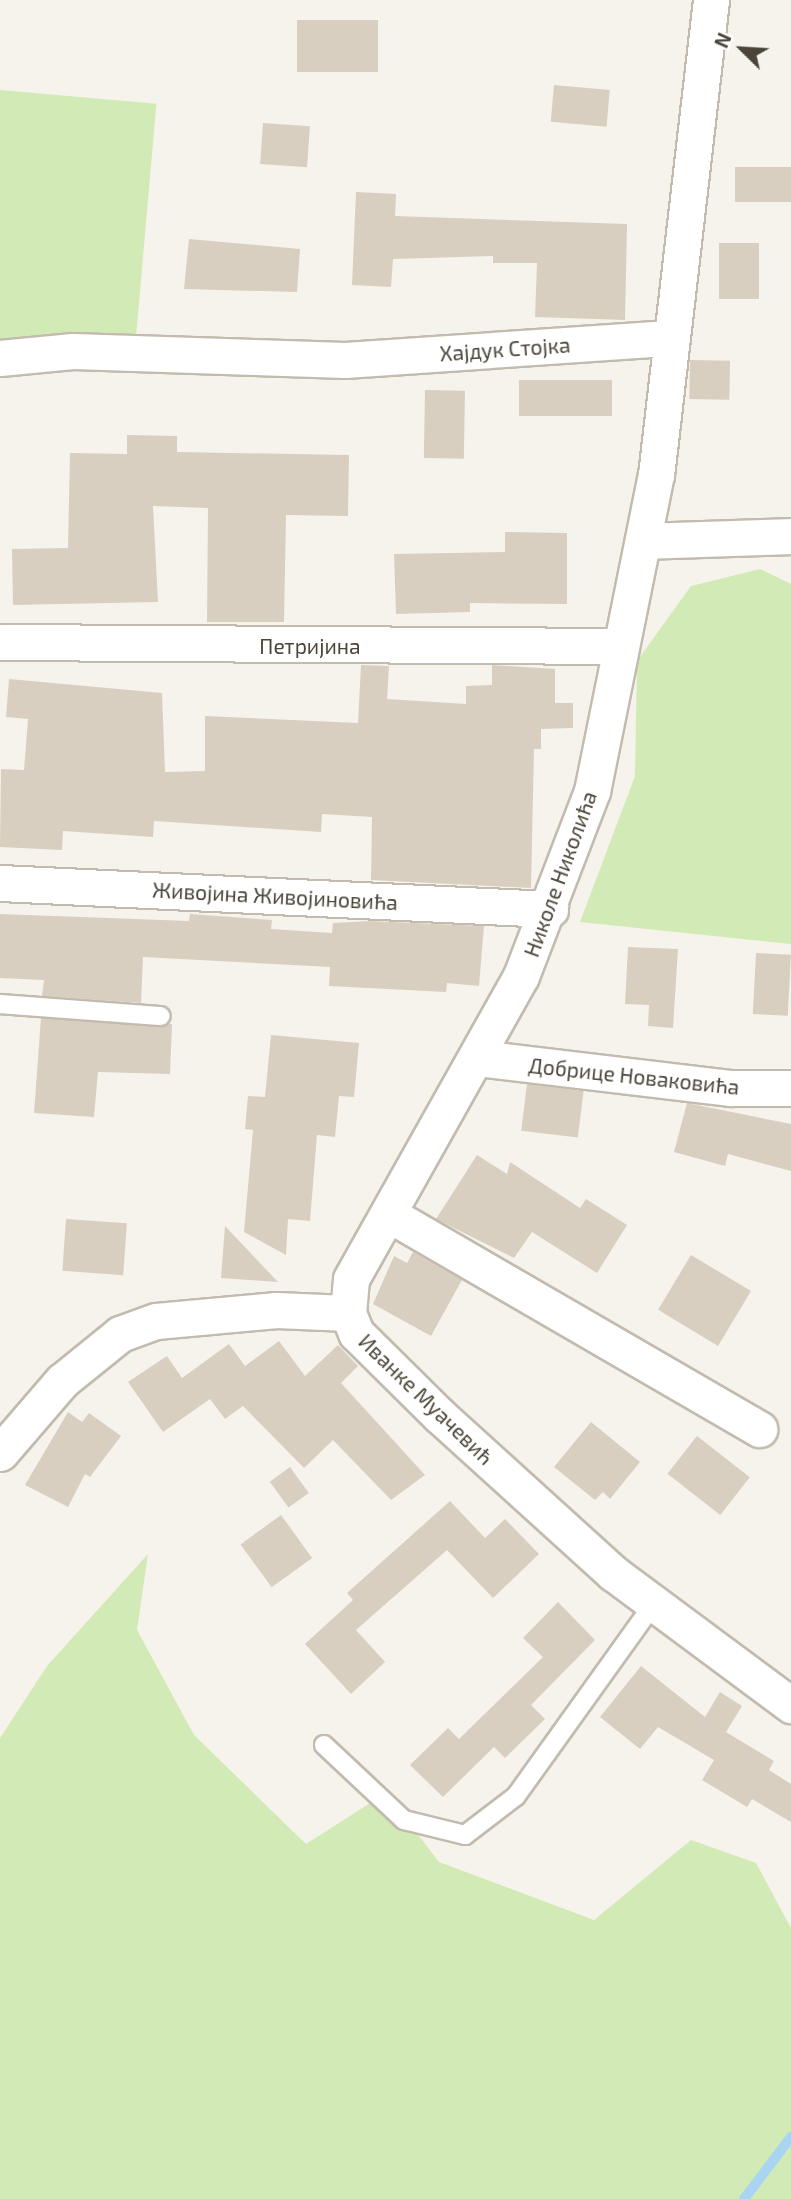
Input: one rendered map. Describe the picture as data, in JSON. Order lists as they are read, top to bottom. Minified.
{"streets":{"street":["Хајдук Стојка","Петријина","Николе Николића","Живојина Живојиновића","Добрице Новаковића","Иванке Муачевић"]},"crossings":[["Хајдук Стојка","Николе Николића"],["Петријина","Николе Николића"],["Николе Николића","Живојина Живојиновића"],["Николе Николића","Добрице Новаковића"],["Николе Николића","Иванке Муачевић"]],"north":"top left"}
